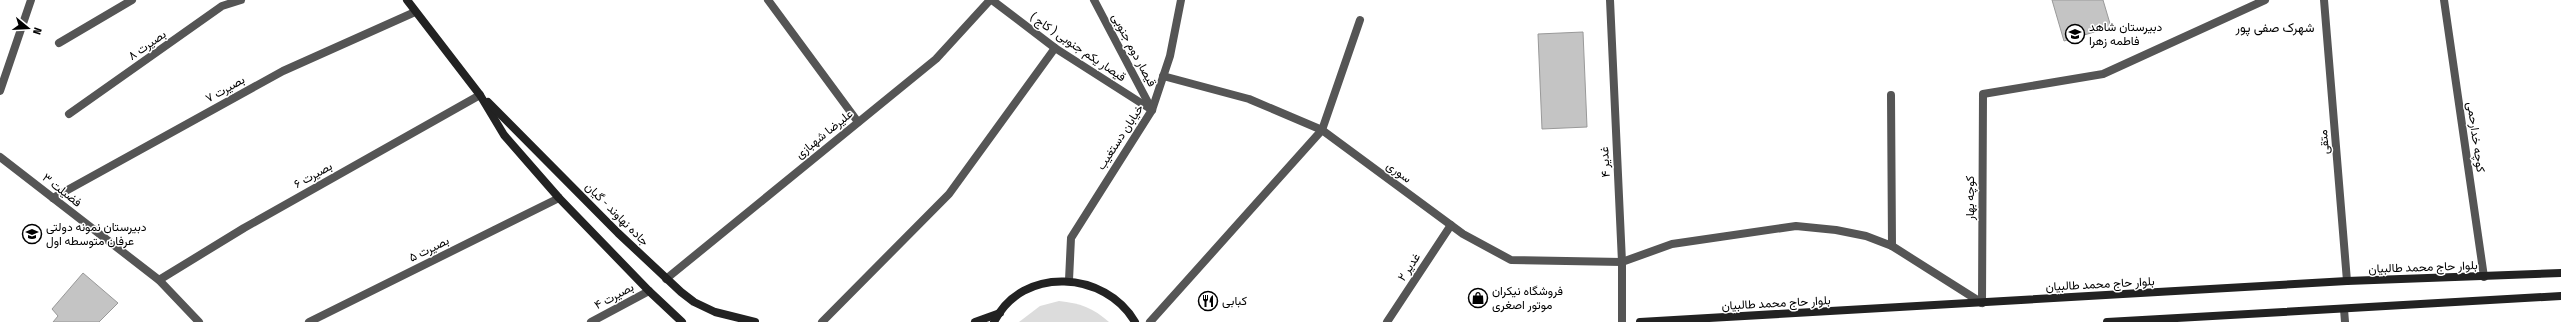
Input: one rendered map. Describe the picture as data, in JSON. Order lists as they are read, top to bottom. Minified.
{"streets":{"main road":["جاده نهاوند - گیان","بلوار حاج محمد طالبیان"],"street":["بصیرت ۸","قیصار یکم جنوبی ( کاج )","قیصار دوم جنوبی","بصیرت ۷","علیرضا شهبازی","خیابان دستغیب","کوچه خدارحمی","متقی","غدیر ۴","سوری","بصیرت ۶","فضیلت ۳","کوچه بهار","بصیرت ۵","غدیر ۲","بصیرت ۴"]},"crossings":[["قیصار یکم جنوبی ( کاج )","قیصار دوم جنوبی"],["قیصار یکم جنوبی ( کاج )","علیرضا شهبازی"],["قیصار یکم جنوبی ( کاج )","خیابان دستغیب"],["قیصار دوم جنوبی","خیابان دستغیب"],["بصیرت ۷","فضیلت ۳"],["بصیرت ۷","جاده نهاوند - گیان"],["علیرضا شهبازی","جاده نهاوند - گیان"],["خیابان دستغیب","سوری"],["کوچه خدارحمی","بلوار حاج محمد طالبیان"],["متقی","بلوار حاج محمد طالبیان"],["غدیر ۴","سوری"],["سوری","غدیر ۲"],["بصیرت ۶","فضیلت ۳"],["بصیرت ۶","جاده نهاوند - گیان"],["کوچه بهار","بلوار حاج محمد طالبیان"],["جاده نهاوند - گیان","بصیرت ۵"],["جاده نهاوند - گیان","بصیرت ۴"]],"districts":["شهرک صفی پور"],"places":{"school or university":["دبیرستان شاهد فاطمه زهرا","دبیرستان نمونه دولتی عرفان متوسطه اول"],"shop":["فروشگاه نیکران موتور اصغری"],"restaurant":["کبابی"]},"north":"right"}
